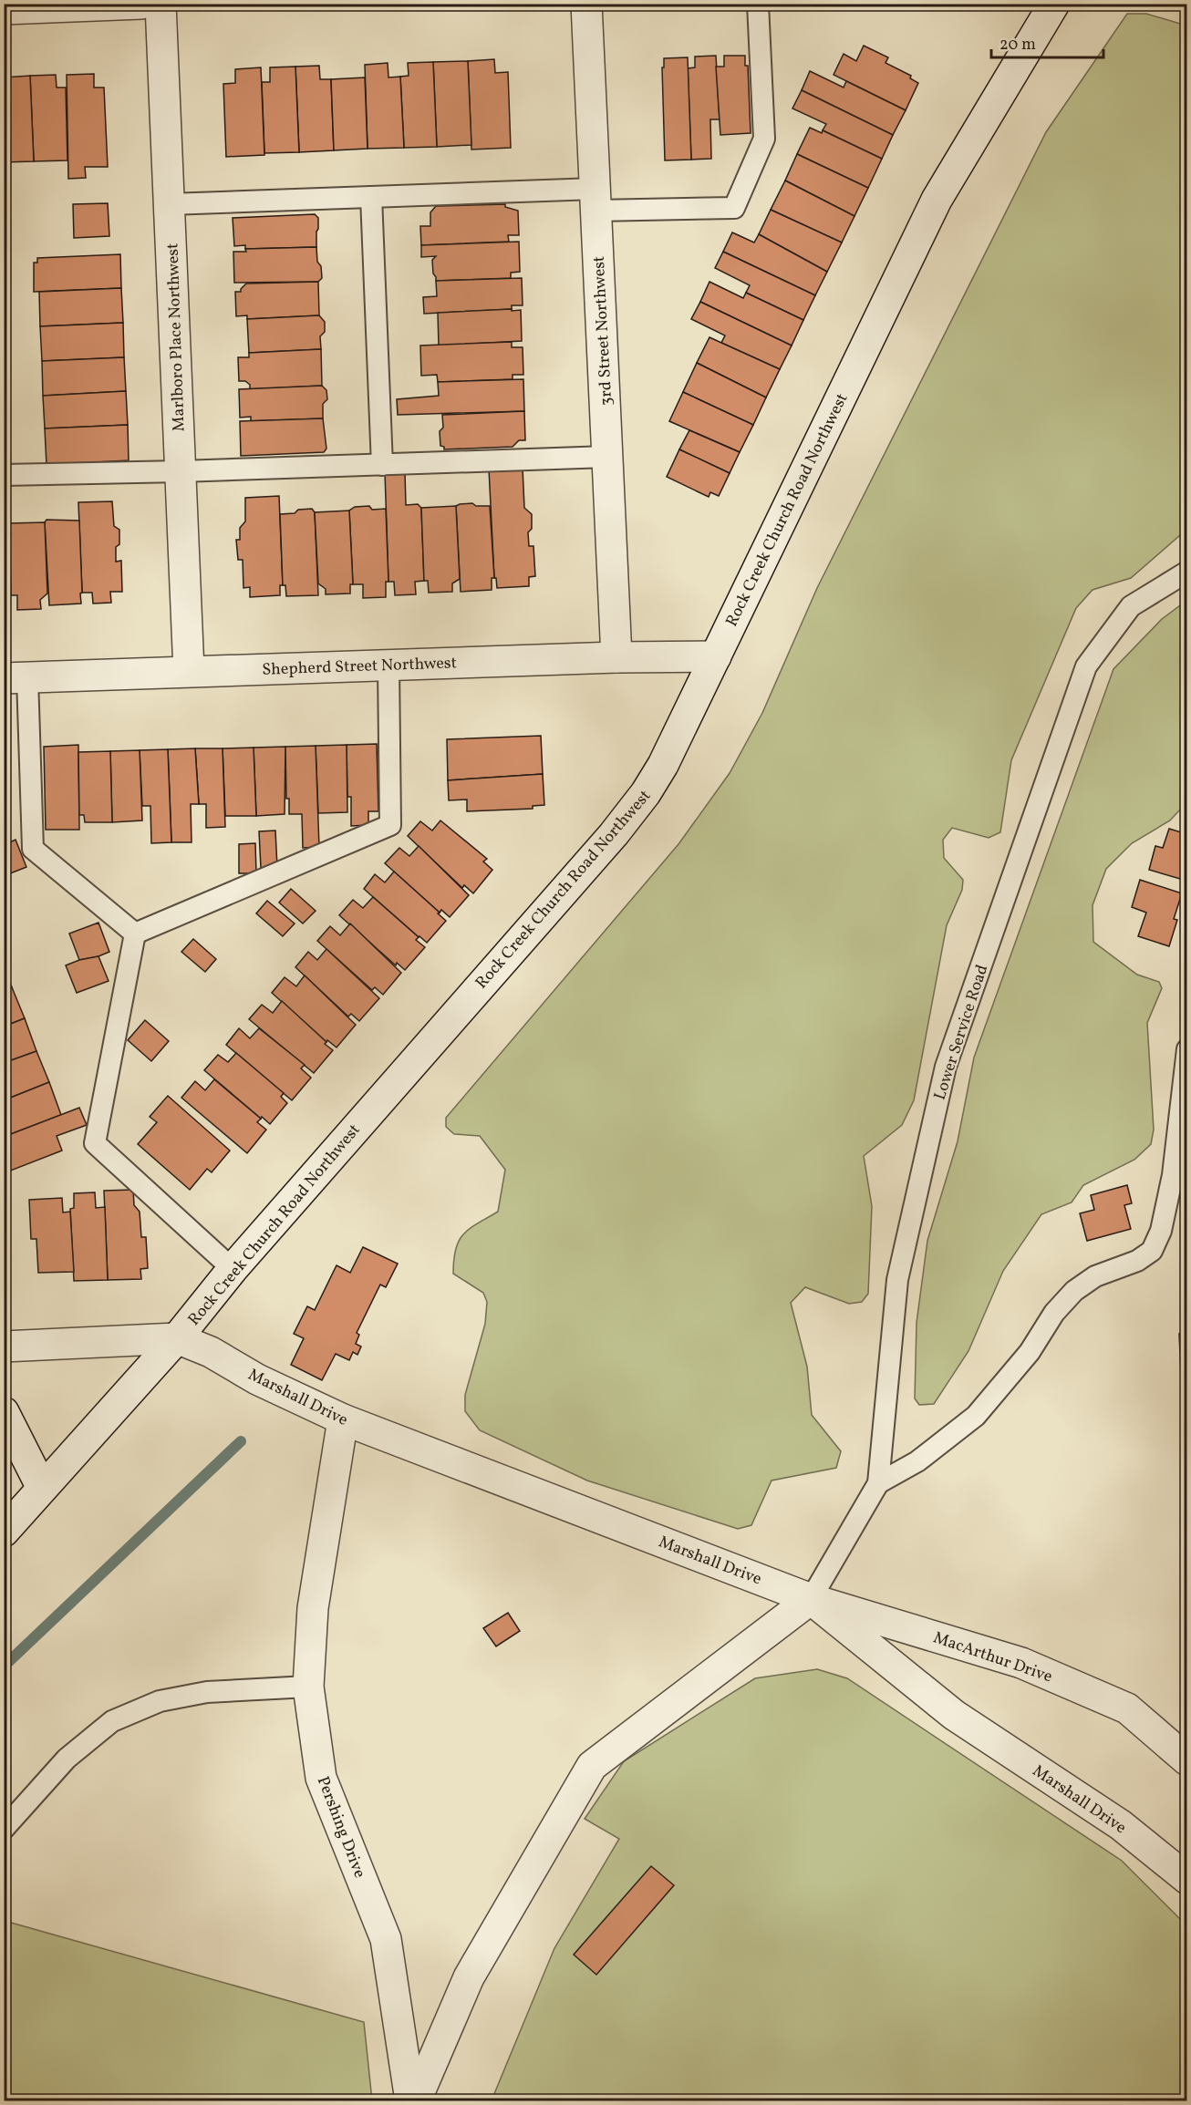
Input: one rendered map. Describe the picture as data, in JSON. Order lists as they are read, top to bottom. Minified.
{"streets":{"street":["3rd Street Northwest","Marlboro Place Northwest","Rock Creek Church Road Northwest","Shepherd Street Northwest","Marshall Drive","MacArthur Drive","Pershing Drive"],"lane":["Lower Service Road"]},"crossings":[["3rd Street Northwest","Shepherd Street Northwest"],["Marlboro Place Northwest","Shepherd Street Northwest"],["Rock Creek Church Road Northwest","Shepherd Street Northwest"],["Rock Creek Church Road Northwest","Marshall Drive"],["Lower Service Road","Marshall Drive"],["Lower Service Road","MacArthur Drive"],["Marshall Drive","MacArthur Drive"],["Marshall Drive","Pershing Drive"]],"scale_bar":"20 m"}
